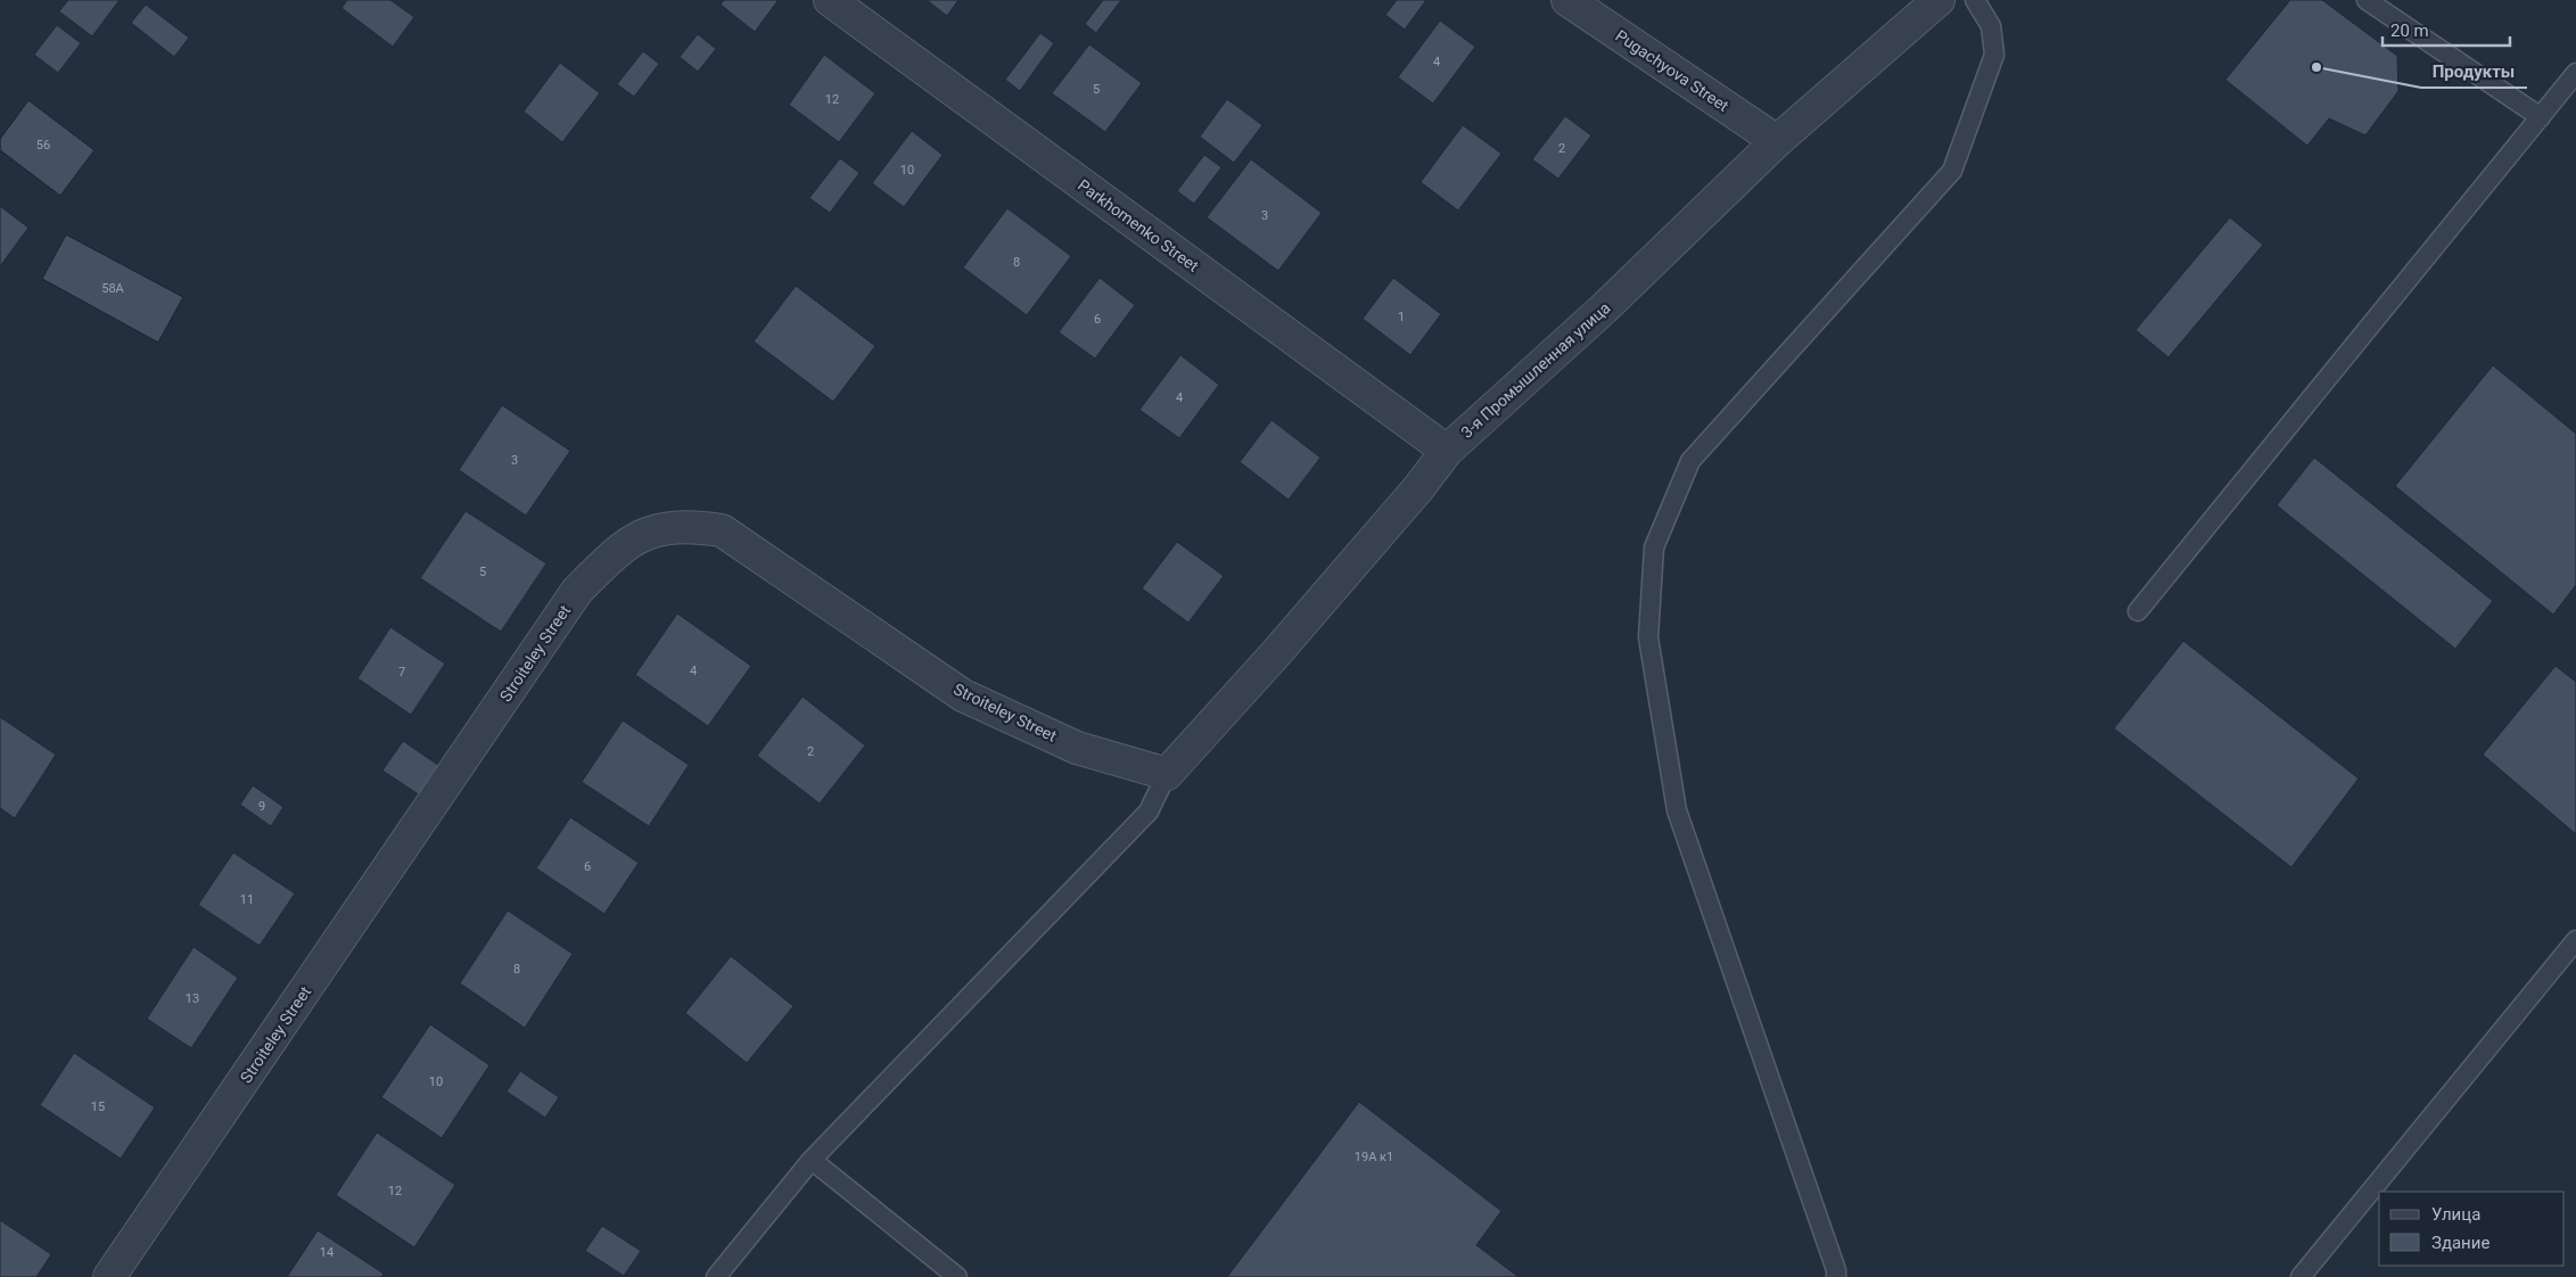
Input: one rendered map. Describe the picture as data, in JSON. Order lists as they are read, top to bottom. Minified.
{"streets":{"street":["Pugachyova Street","Parkhomenko Street","3-я Промышленная улица","Stroiteley Street"]},"crossings":[["Pugachyova Street","3-я Промышленная улица"],["Parkhomenko Street","3-я Промышленная улица"],["3-я Промышленная улица","Stroiteley Street"]],"places":["Продукты"],"house_numbers":["4","5","12","56","2","10","3","8","58А","1","6","4","3","5","4","7","2","9","6","11","8","13","10","15","19А к1","12","14"],"legend":["Улица","Здание"],"scale_bar":"20 m"}
